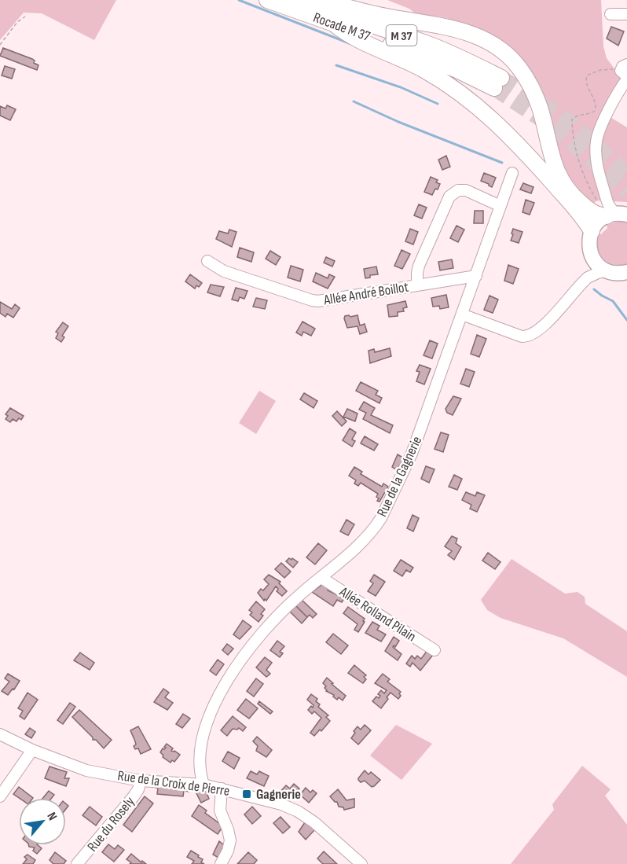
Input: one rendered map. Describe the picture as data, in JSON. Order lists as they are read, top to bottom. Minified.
{"streets":{"highway":["Rocade M 37","M 37"],"street":["Allée André Boillot","Rue de la Gagnerie","Allée Rolland Pilain","Rue de la Croix de Pierre","Rue du Rosely"]},"crossings":[["Allée André Boillot","Rue de la Gagnerie"],["Rue de la Gagnerie","Allée Rolland Pilain"],["Rue de la Gagnerie","Rue de la Croix de Pierre"],["Rue de la Croix de Pierre","Rue du Rosely"]],"places":{"transit":["Gagnerie"]},"north":"top right"}
